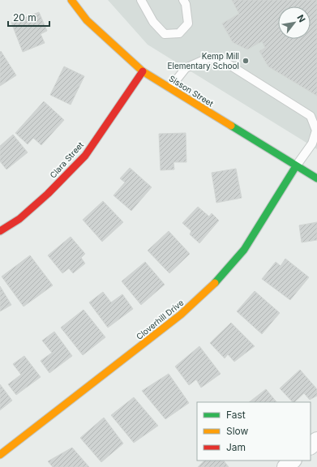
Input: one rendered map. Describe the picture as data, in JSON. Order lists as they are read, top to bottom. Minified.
{"streets":{"street":["Sisson Street","Clara Street","Cloverhill Drive"]},"crossings":[["Sisson Street","Clara Street"],["Sisson Street","Cloverhill Drive"]],"places":["Kemp Mill Elementary School"],"legend":["Fast","Slow","Jam"],"scale_bar":"20 m","north":"top right"}
